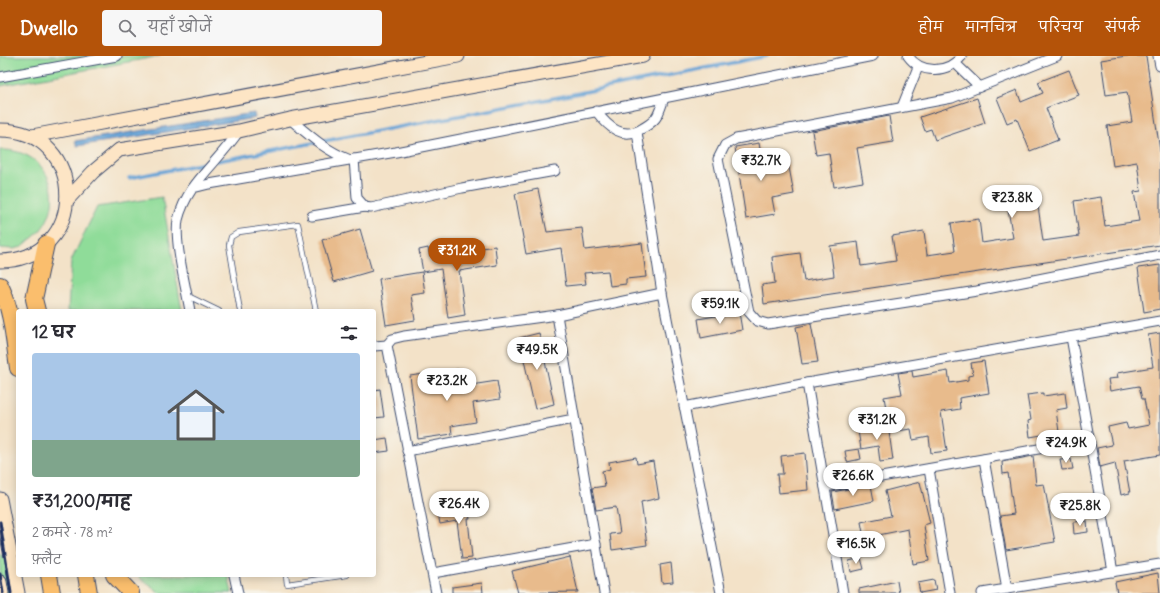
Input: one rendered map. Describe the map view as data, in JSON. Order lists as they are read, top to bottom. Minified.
{"page":{"header":"Dwello","search":"यहाँ खोजें","nav":["होम","मानचित्र","परिचय","संपर्क"],"price":["₹32.7K","₹23.8K","₹31.2K","₹59.1K","₹49.5K","₹23.2K","₹31.2K","₹24.9K","₹26.6K","₹26.4K","₹25.8K","₹16.5K"],"heading":"12 घर","list":[{"name":"₹31,200/माह","note":"2 कमरे · 78 m² · फ़्लैट"}]}}
